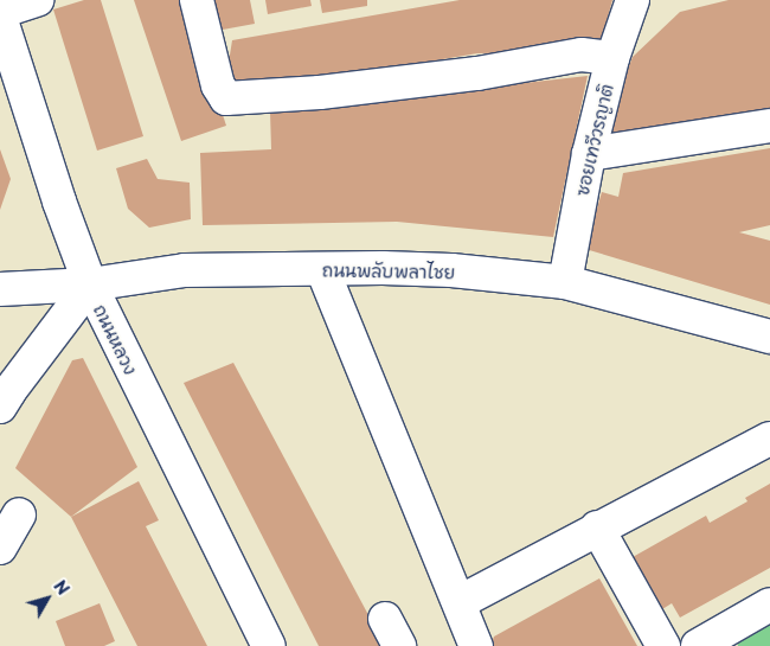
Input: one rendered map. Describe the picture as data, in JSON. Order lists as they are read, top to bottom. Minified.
{"streets":{"street":["ซอยเทวีวรญาติ","ถนนพลับพลาไชย","ถนนหลวง"]},"crossings":[["ซอยเทวีวรญาติ","ถนนพลับพลาไชย"],["ถนนพลับพลาไชย","ถนนหลวง"]],"north":"top right"}
